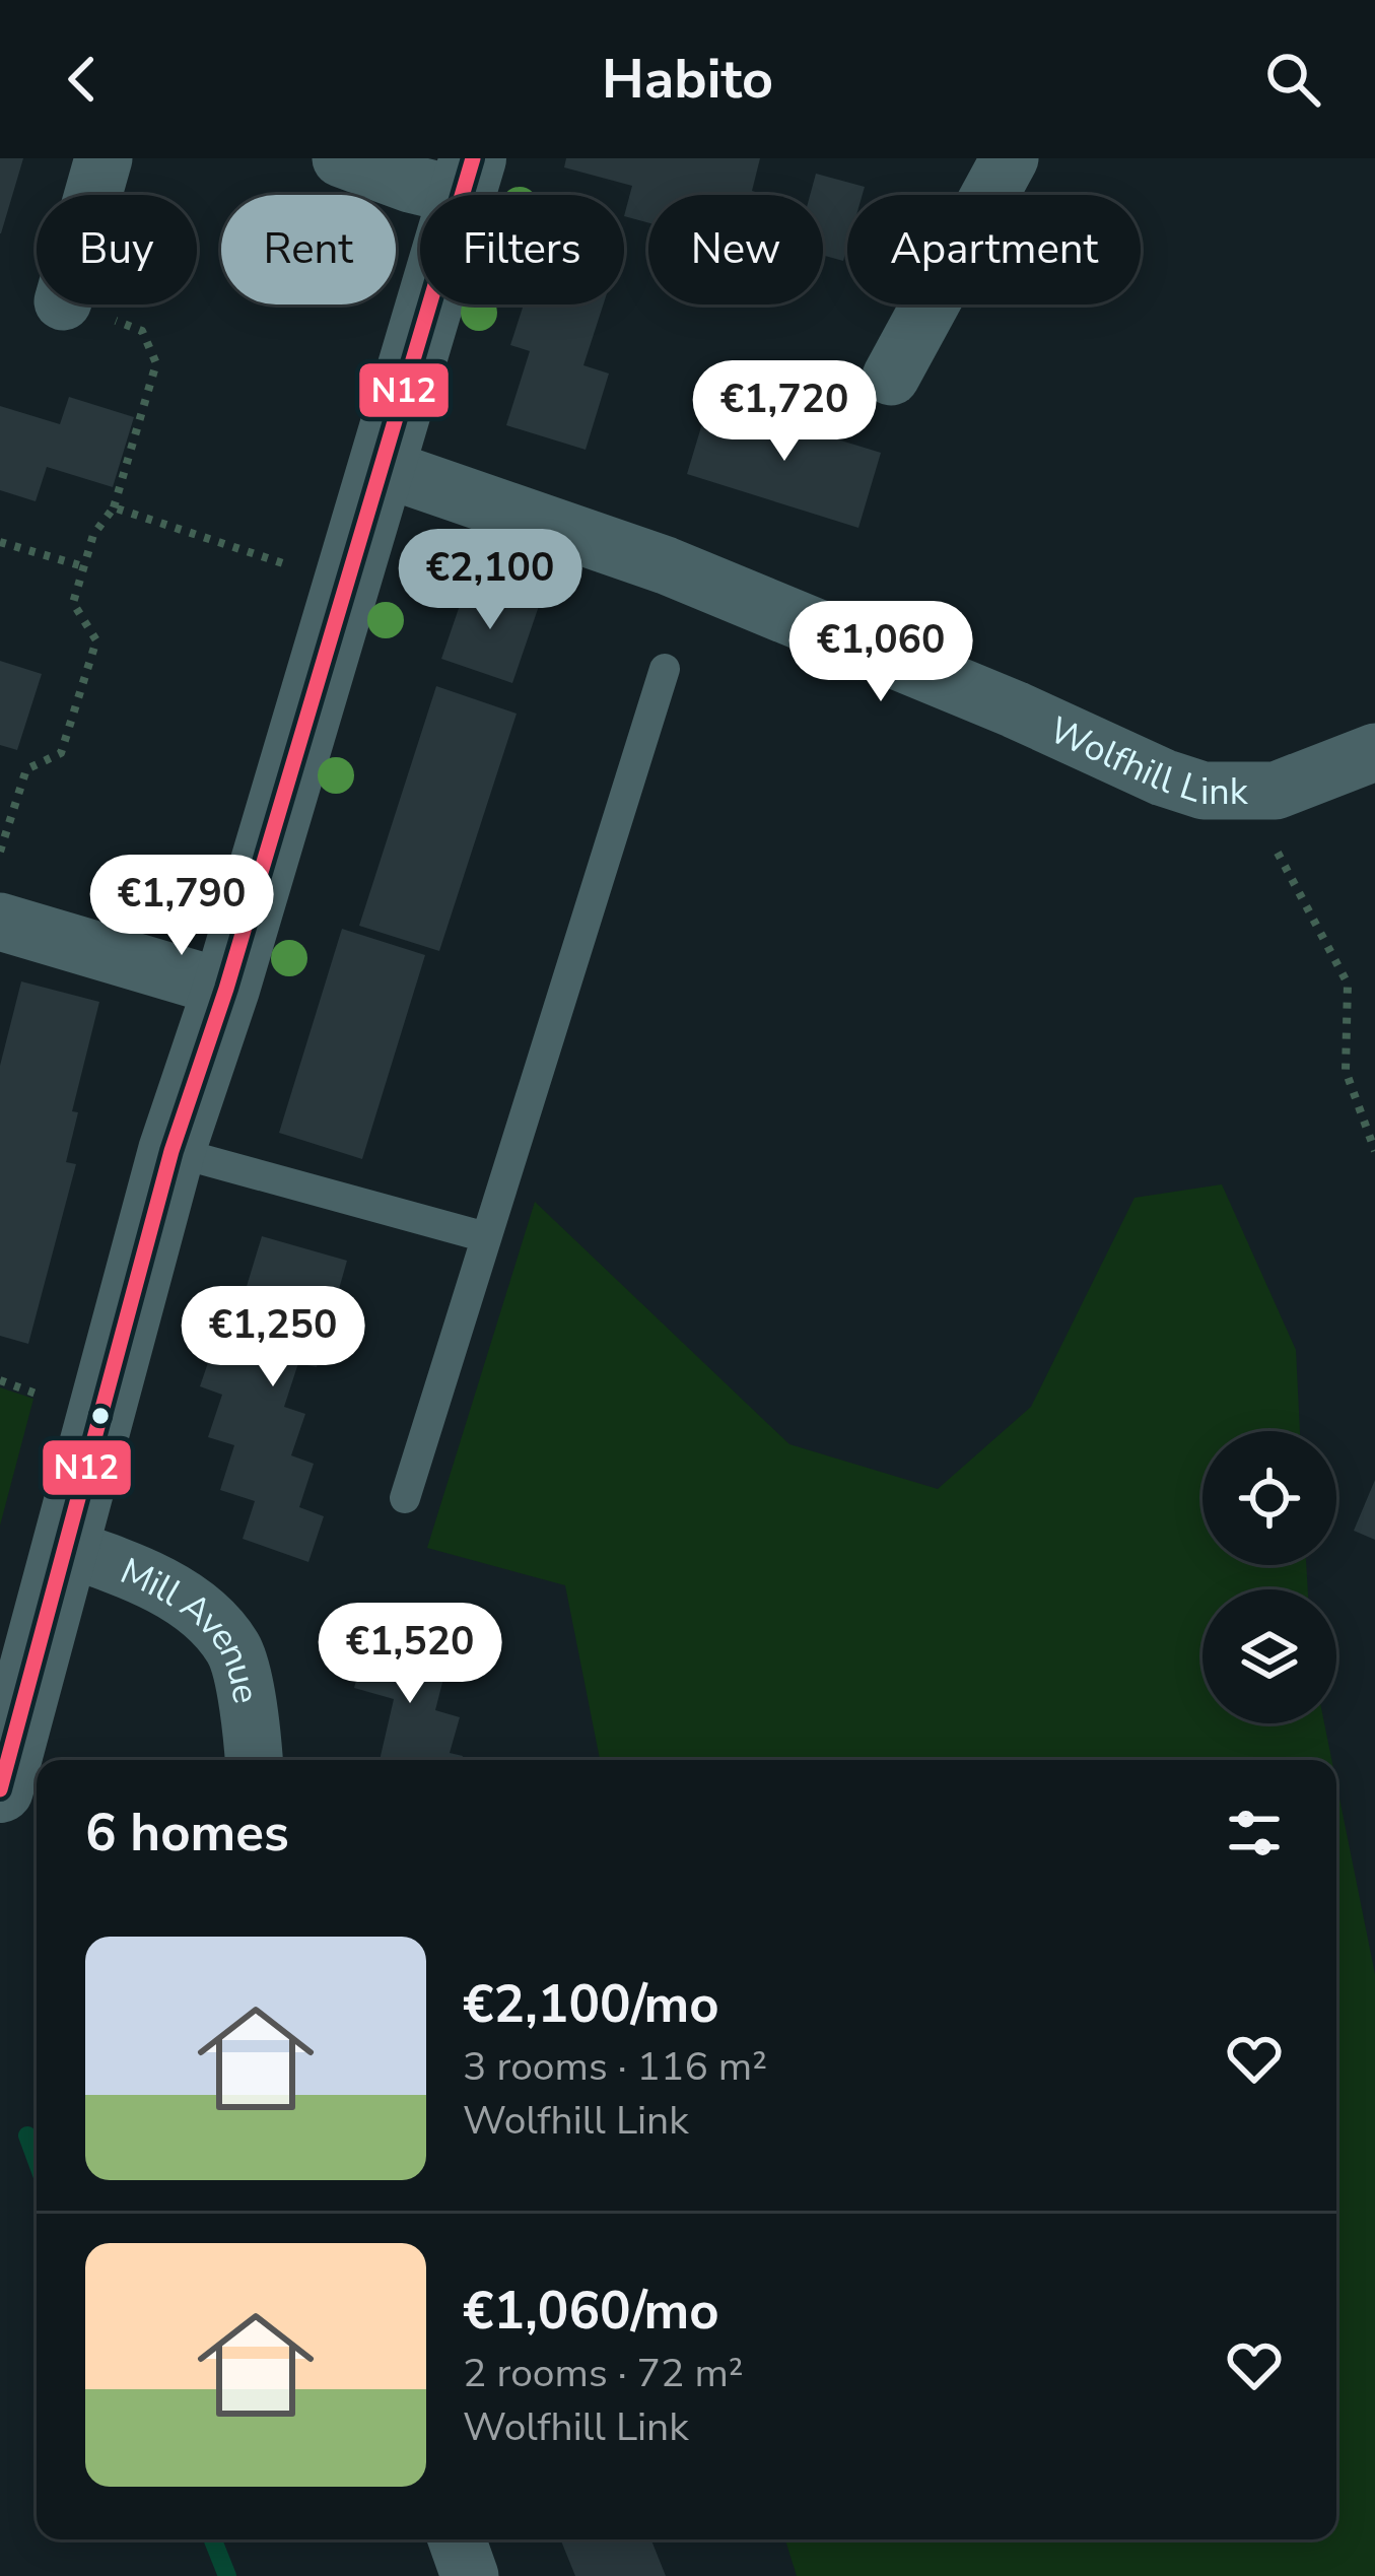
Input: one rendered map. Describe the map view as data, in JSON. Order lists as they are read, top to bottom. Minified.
{"streets":{"street":["Wolfhill Link","Mill Avenue"]},"lines":["transit line N12"],"page":{"header":"Habito","chip":["Buy","Rent","Filters","New","Apartment"],"price":["€1,720","€2,100","€1,060","€1,790","€1,250","€1,520"],"heading":"6 homes","list":[{"name":"€2,100/mo","note":"3 rooms · 116 m² · Wolfhill Link"},{"name":"€1,060/mo","note":"2 rooms · 72 m² · Wolfhill Link"}]}}
